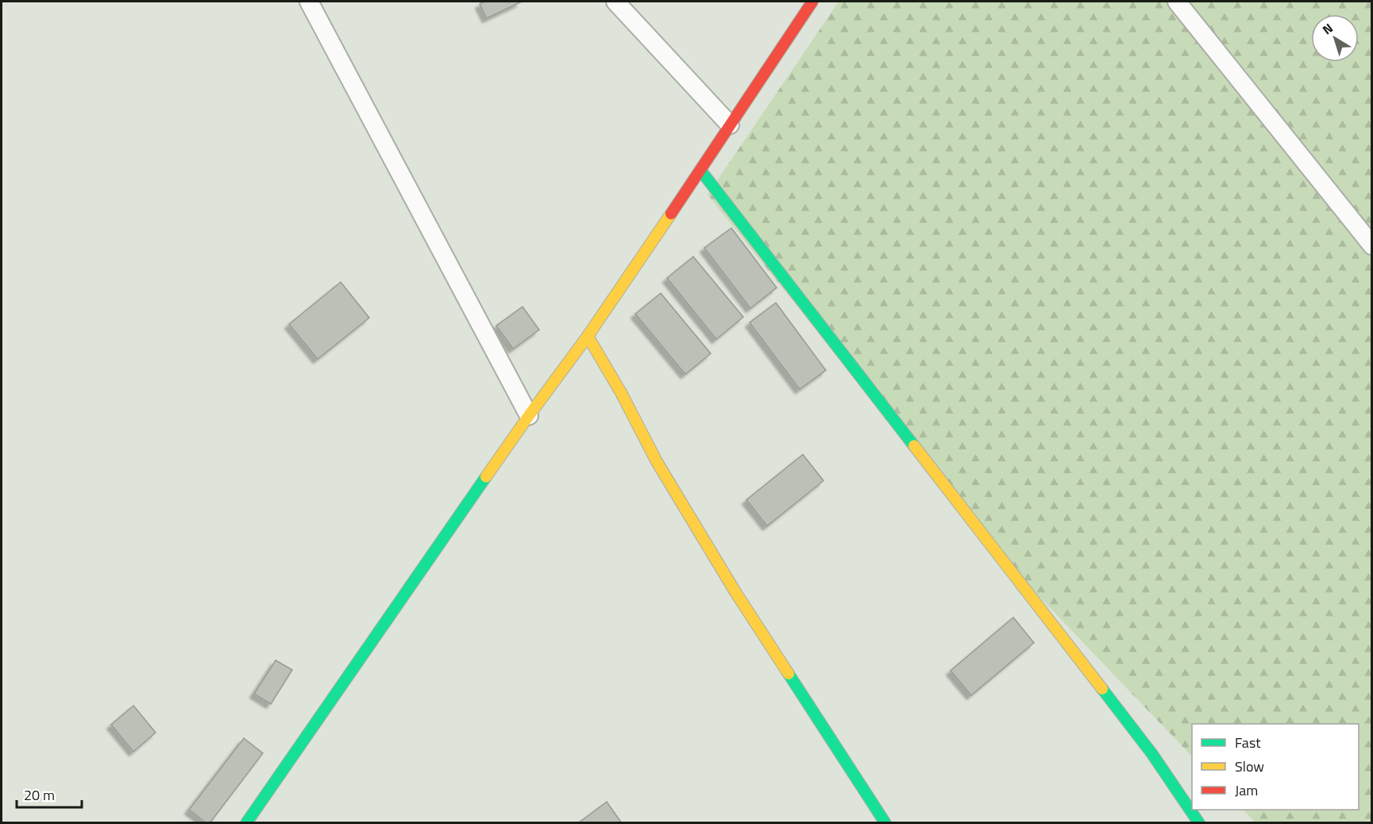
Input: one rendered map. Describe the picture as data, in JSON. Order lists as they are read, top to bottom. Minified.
{"legend":["Fast","Slow","Jam"],"scale_bar":"20 m","north":"top left"}
